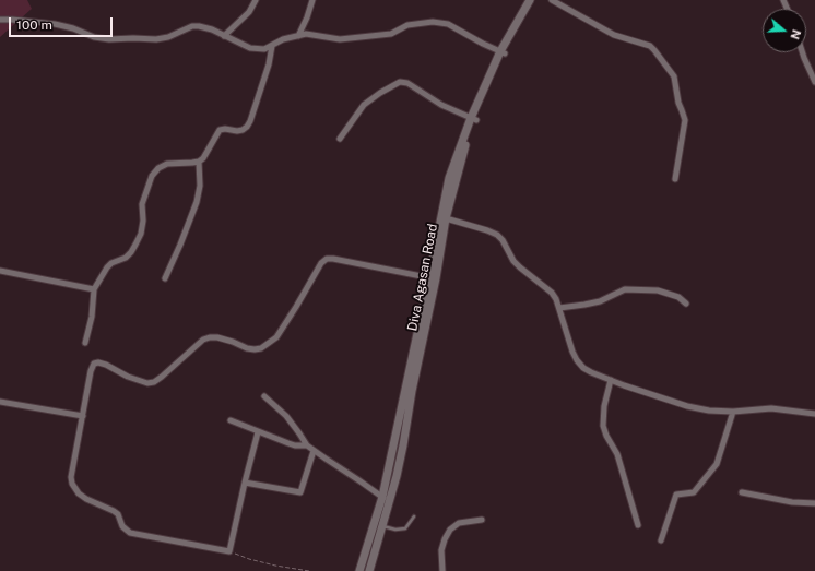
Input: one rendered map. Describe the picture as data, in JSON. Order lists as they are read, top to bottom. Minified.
{"streets":{"street":["Diva Agasan Road"]},"scale_bar":"100 m","north":"right"}
